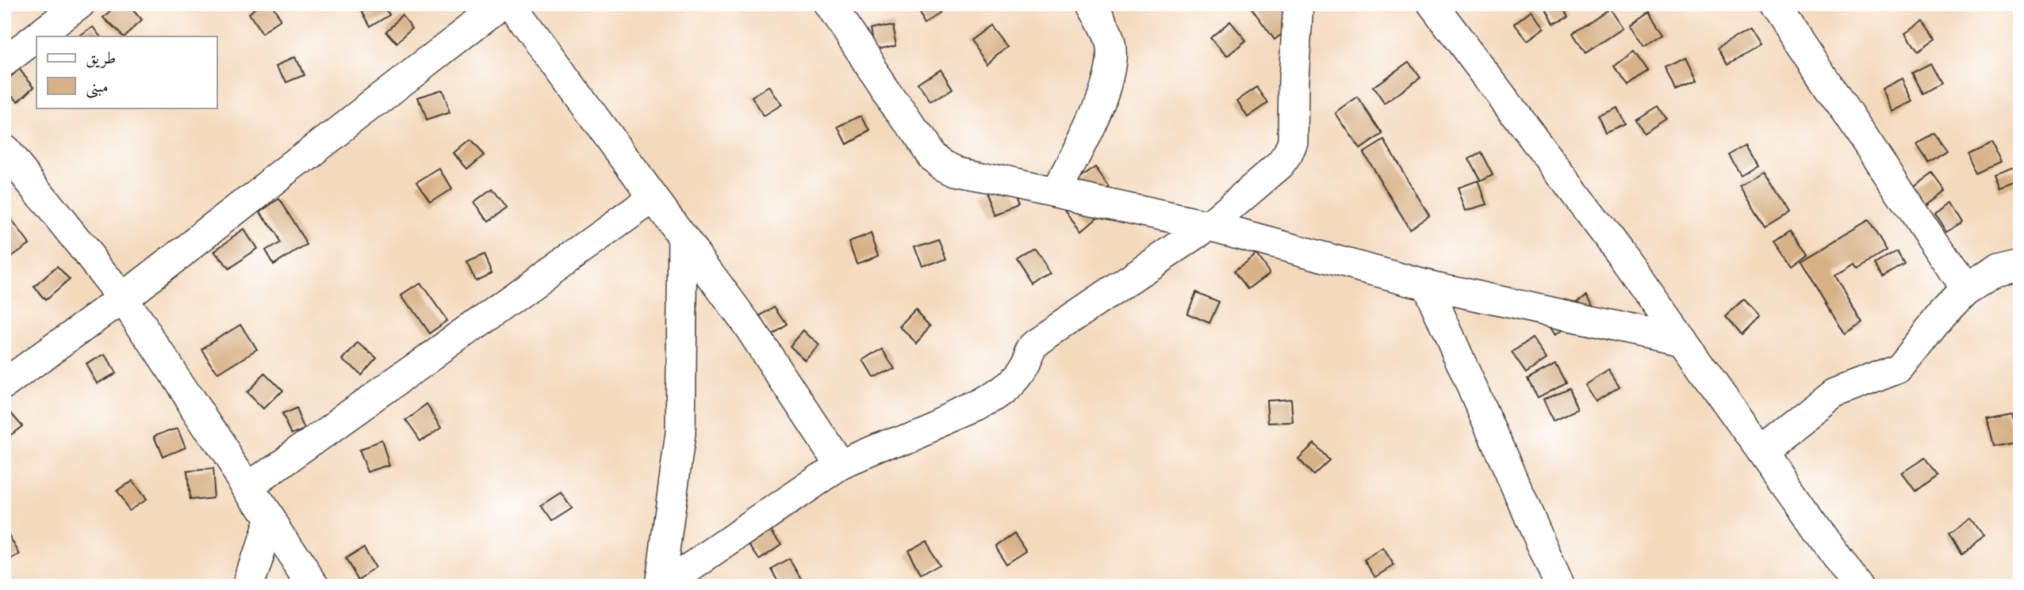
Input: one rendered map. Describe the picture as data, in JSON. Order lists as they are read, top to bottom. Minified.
{"legend":["طريق","مبنى"]}
